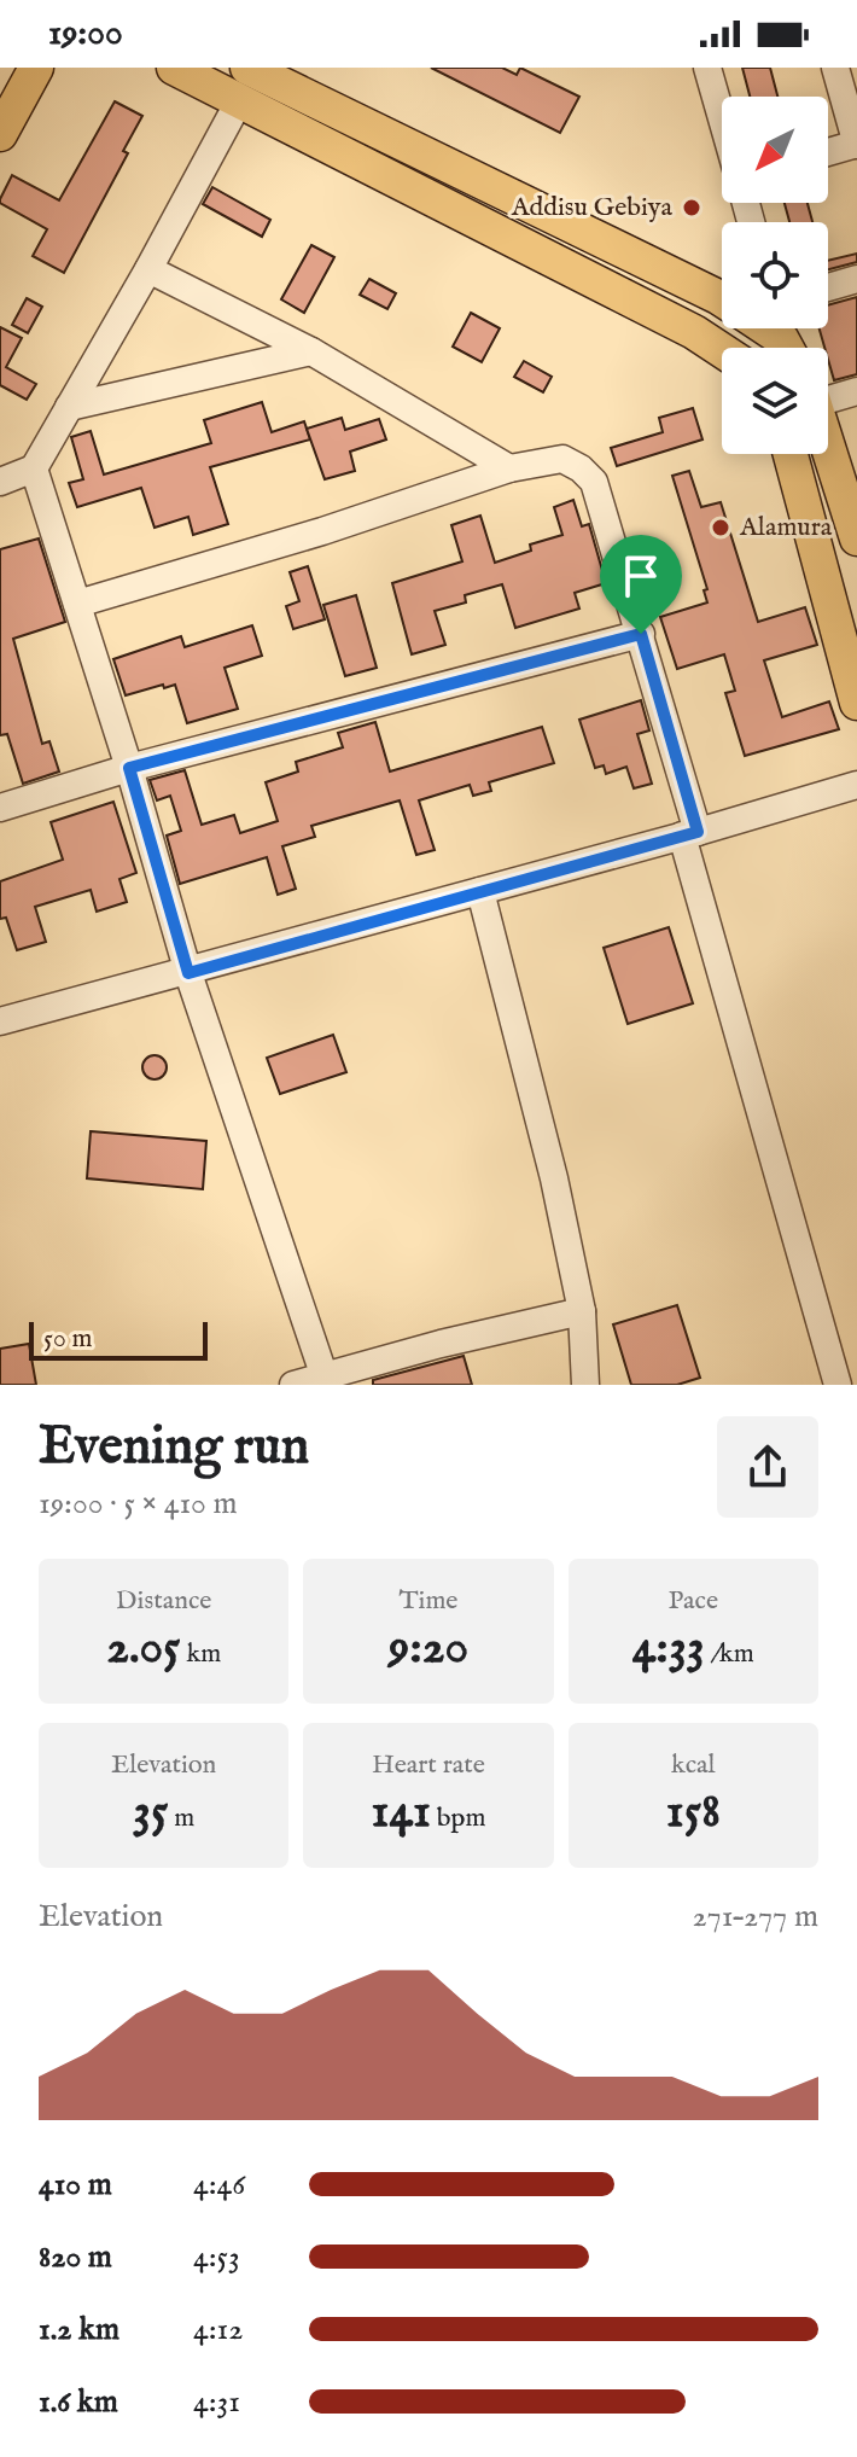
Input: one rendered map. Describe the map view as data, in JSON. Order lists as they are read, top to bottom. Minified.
{"places":["Addisu Gebiya","Alamura"],"scale_bar":"50 m","north":"bottom left","page":{"status":"19:00","scale":"50 m","heading":["Evening run","19:00 · 5 × 410 m"],"stats":[["Distance","2.05 km"],["Time","9:20"],["Pace","4:33 /km"],["Elevation","35 m"],["Heart rate","141 bpm"],["kcal","158"]],"chart":["Elevation","271–277 m"],"list":[{"name":"410 m","note":"4:46"},{"name":"820 m","note":"4:53"},{"name":"1.2 km","note":"4:12"},{"name":"1.6 km","note":"4:31"}]}}
